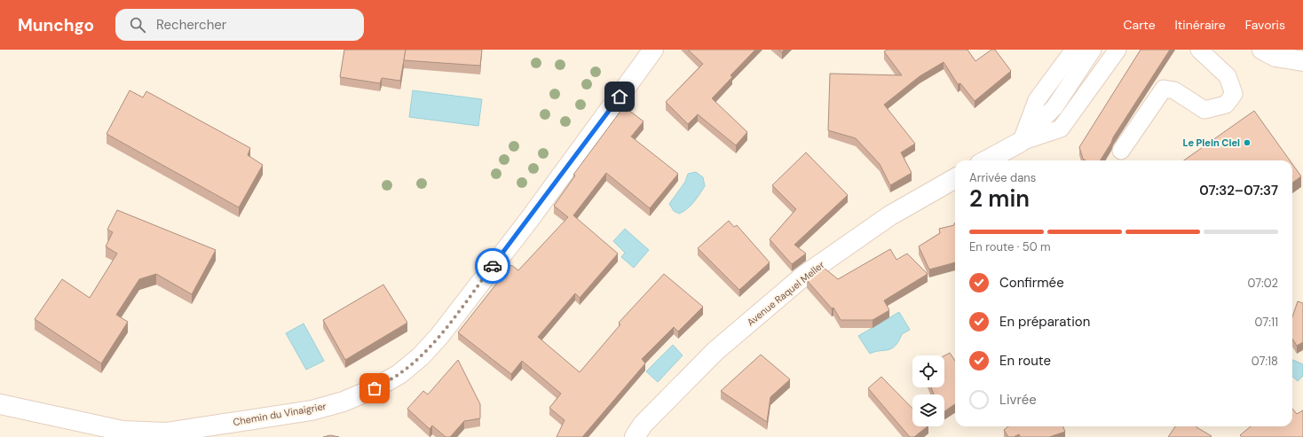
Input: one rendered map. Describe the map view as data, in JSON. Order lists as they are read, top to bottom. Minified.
{"streets":{"street":["Avenue Raquel Meller","Chemin du Vinaigrier"]},"places":["Le Plein Ciel"],"page":{"header":"Munchgo","search":"Rechercher","nav":["Carte","Itinéraire","Favoris"],"heading":["2 min","Arrivée dans","07:32–07:37"],"bar":"En route · 50 m","list":[["Confirmée","07:02"],["En préparation","07:11"],["En route","07:18"],"Livrée"]}}
